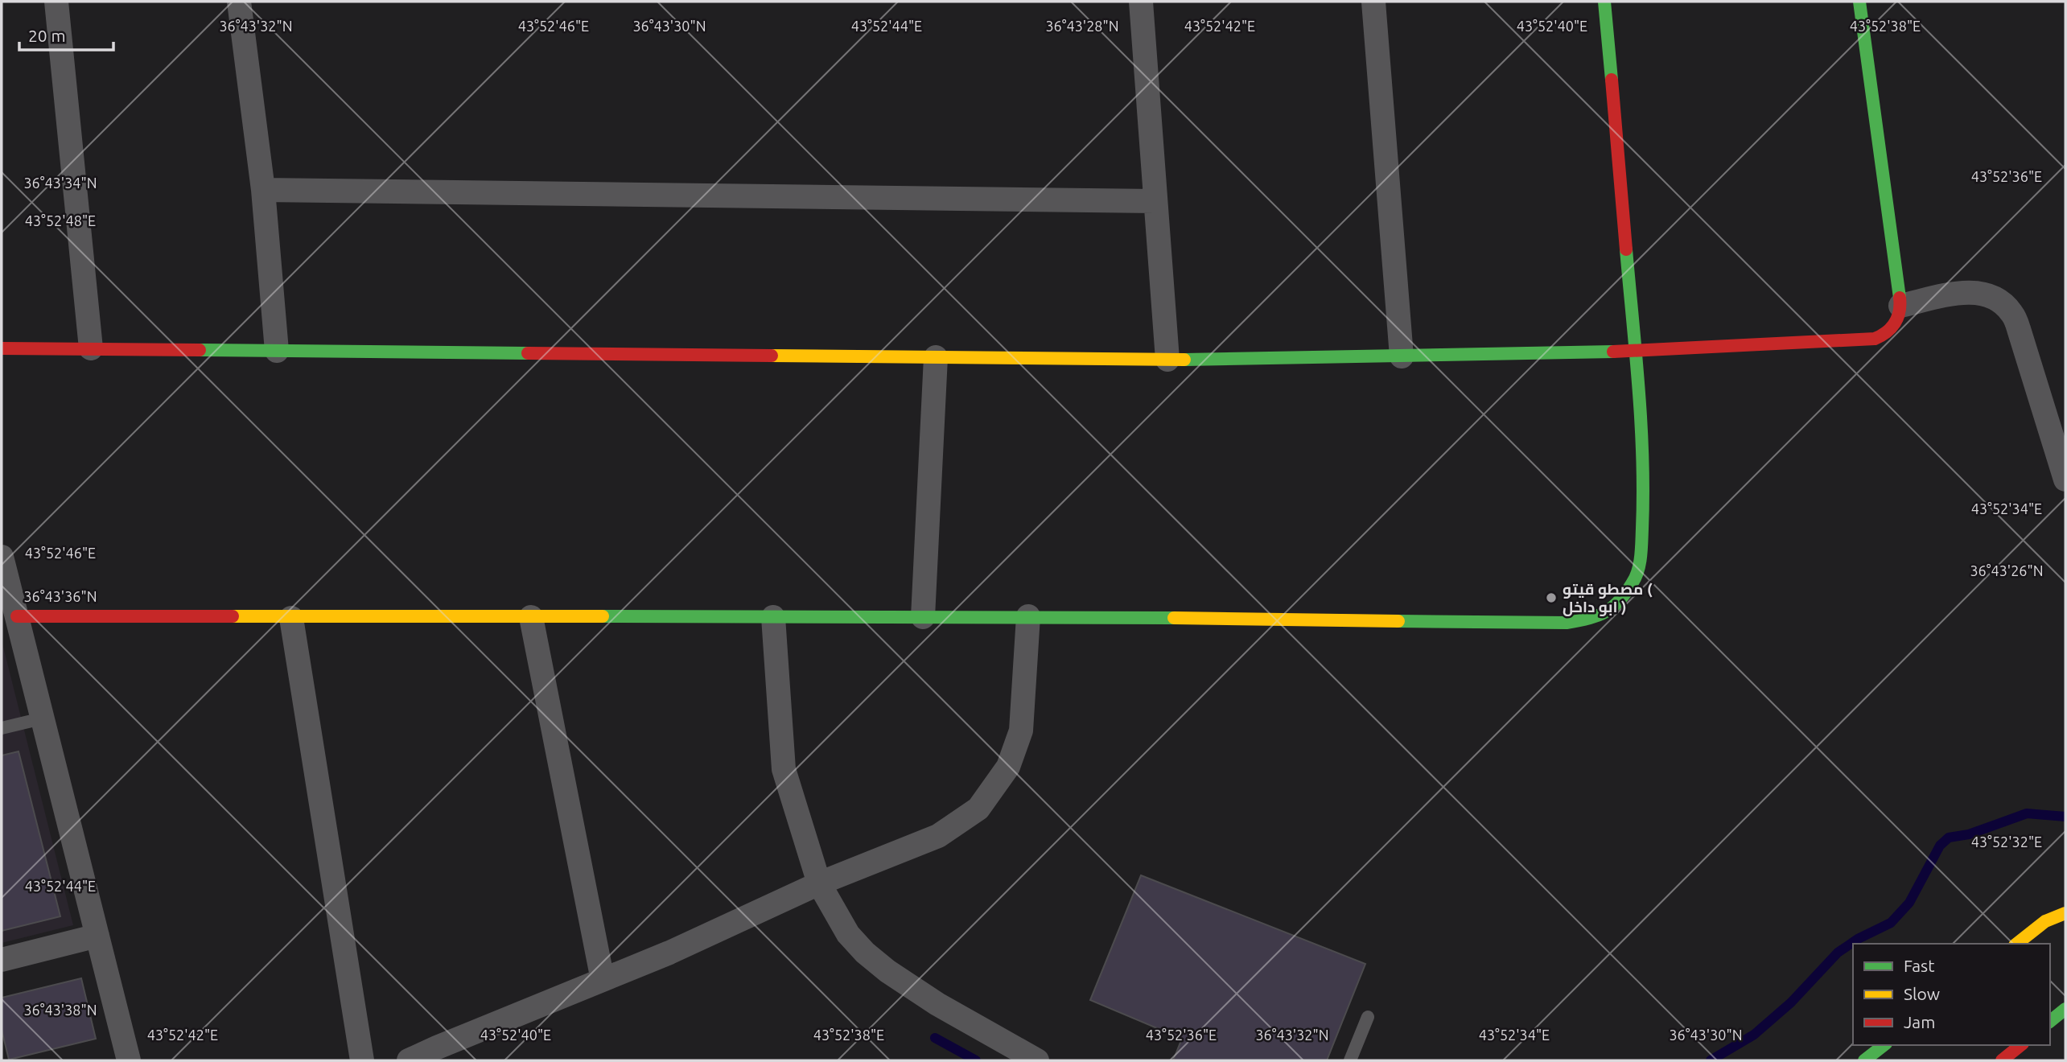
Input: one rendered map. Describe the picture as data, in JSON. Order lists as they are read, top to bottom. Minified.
{"places":["مصطو قيتو ( ابو داخل )"],"legend":["Fast","Slow","Jam"],"scale_bar":"20 m","coordinates":["36°43'32\"N","43°52'46\"E","36°43'30\"N","43°52'44\"E","36°43'28\"N","43°52'42\"E","43°52'40\"E","43°52'38\"E","43°52'36\"E","36°43'34\"N","43°52'48\"E","43°52'34\"E","36°43'26\"N","36°43'36\"N","43°52'32\"E","36°43'38\"N"]}
